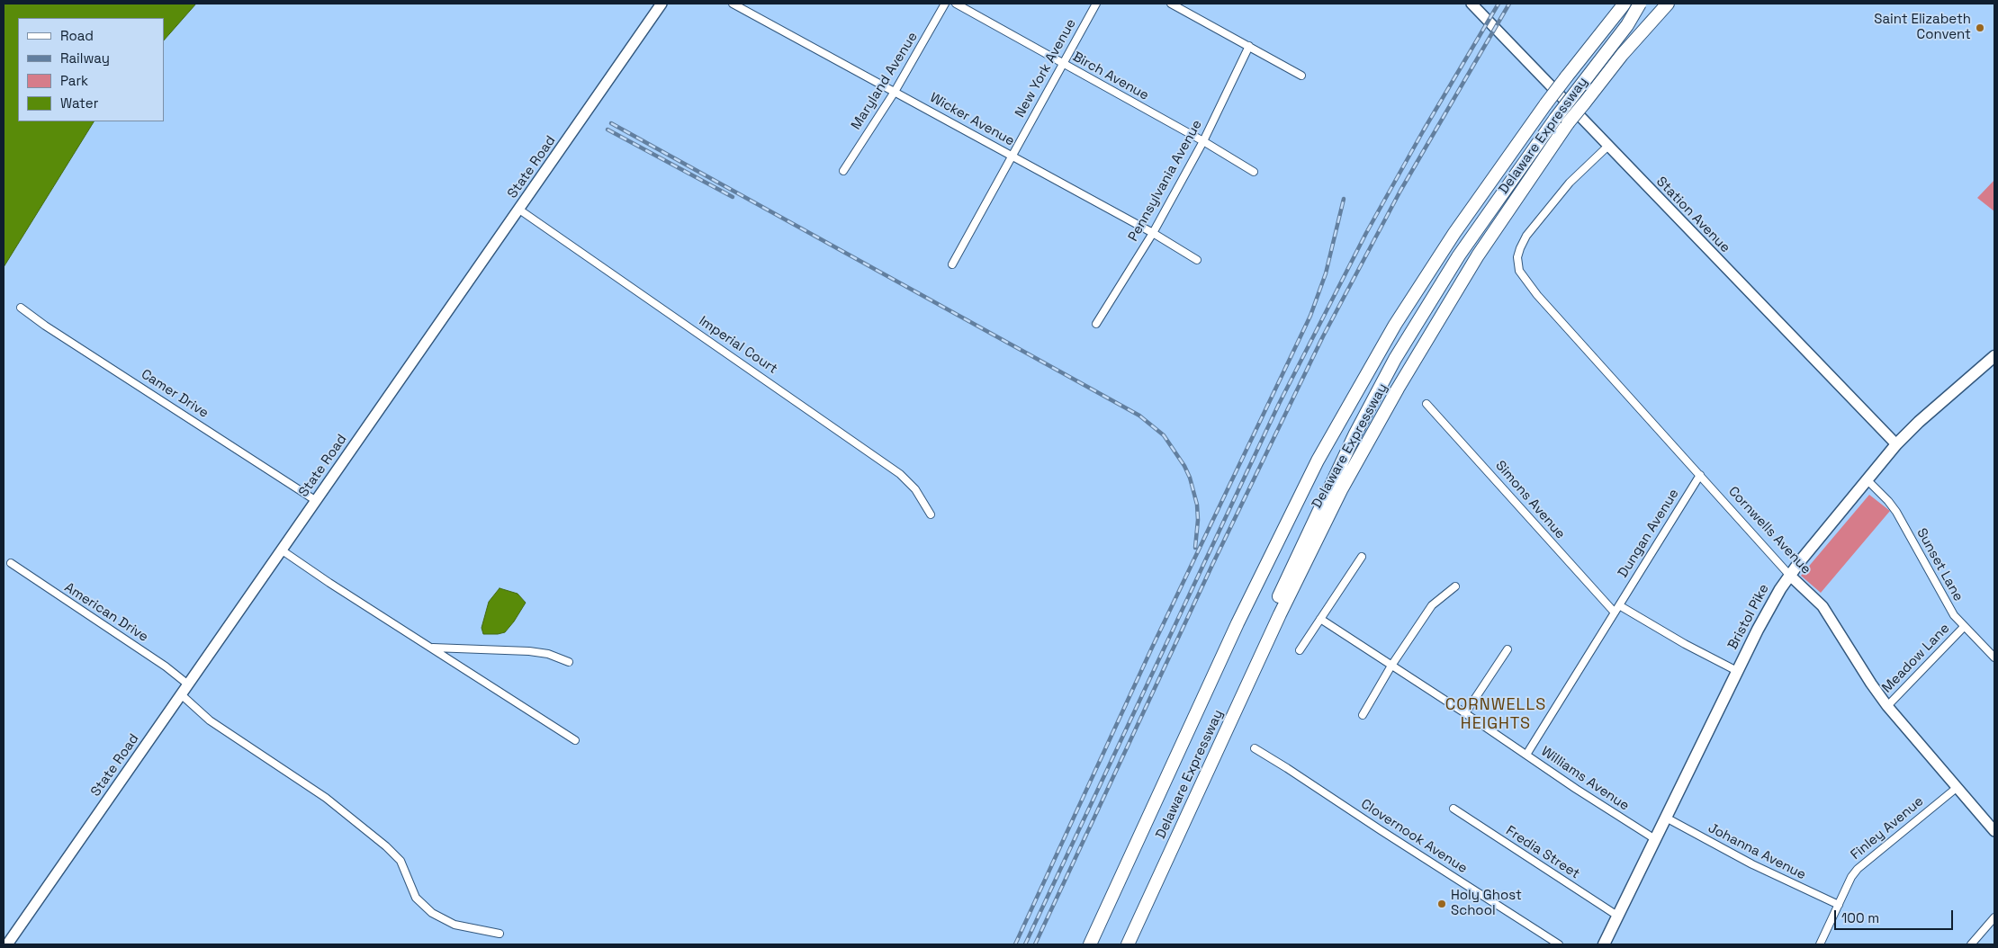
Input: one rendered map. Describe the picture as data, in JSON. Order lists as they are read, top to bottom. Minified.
{"streets":{"highway":["Delaware Expressway"],"main road":["State Road","Station Avenue","Cornwells Avenue","Bristol Pike"],"street":["New York Avenue","Birch Avenue","Maryland Avenue","Wicker Avenue","Pennsylvania Avenue","Imperial Court","Camer Drive","Simons Avenue","Dungan Avenue","Sunset Lane","American Drive","Meadow Lane","Williams Avenue","Finley Avenue","Clovernook Avenue","Johanna Avenue","Fredia Street"]},"crossings":[["New York Avenue","Birch Avenue"],["New York Avenue","Wicker Avenue"],["Birch Avenue","Pennsylvania Avenue"],["Maryland Avenue","Wicker Avenue"],["Wicker Avenue","Pennsylvania Avenue"],["State Road","Imperial Court"],["State Road","Camer Drive"],["State Road","American Drive"],["Station Avenue","Cornwells Avenue"],["Station Avenue","Bristol Pike"],["Simons Avenue","Dungan Avenue"],["Cornwells Avenue","Dungan Avenue"],["Cornwells Avenue","Bristol Pike"],["Cornwells Avenue","Meadow Lane"],["Cornwells Avenue","Finley Avenue"],["Sunset Lane","Bristol Pike"],["Sunset Lane","Meadow Lane"],["Bristol Pike","Williams Avenue"],["Bristol Pike","Johanna Avenue"],["Bristol Pike","Fredia Street"],["Finley Avenue","Johanna Avenue"]],"districts":["CORNWELLS HEIGHTS"],"places":["Saint Elizabeth Convent","Holy Ghost School"],"legend":["Road","Railway","Park","Water"],"scale_bar":"100 m"}
